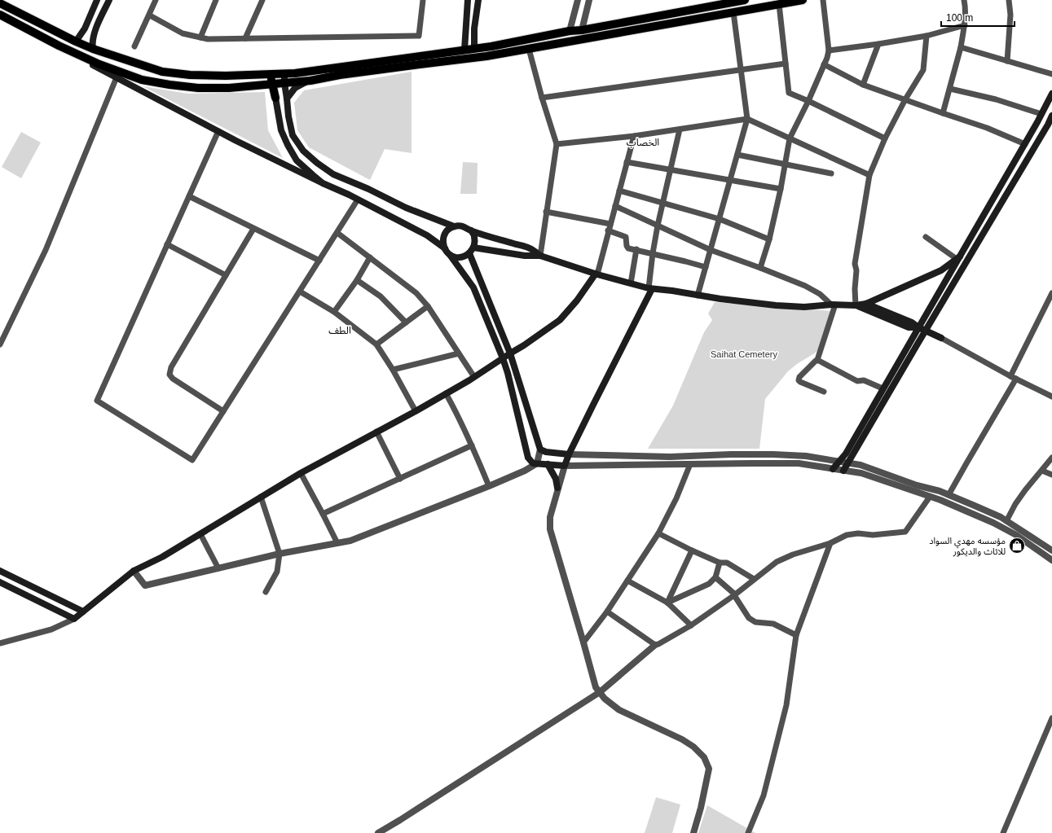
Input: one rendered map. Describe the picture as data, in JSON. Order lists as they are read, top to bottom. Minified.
{"districts":["الخصاب","الطف"],"parks":["Saihat Cemetery"],"places":{"shop":["مؤسسه مهدي السواد للاثاث والديكور"]},"scale_bar":"100 m"}
